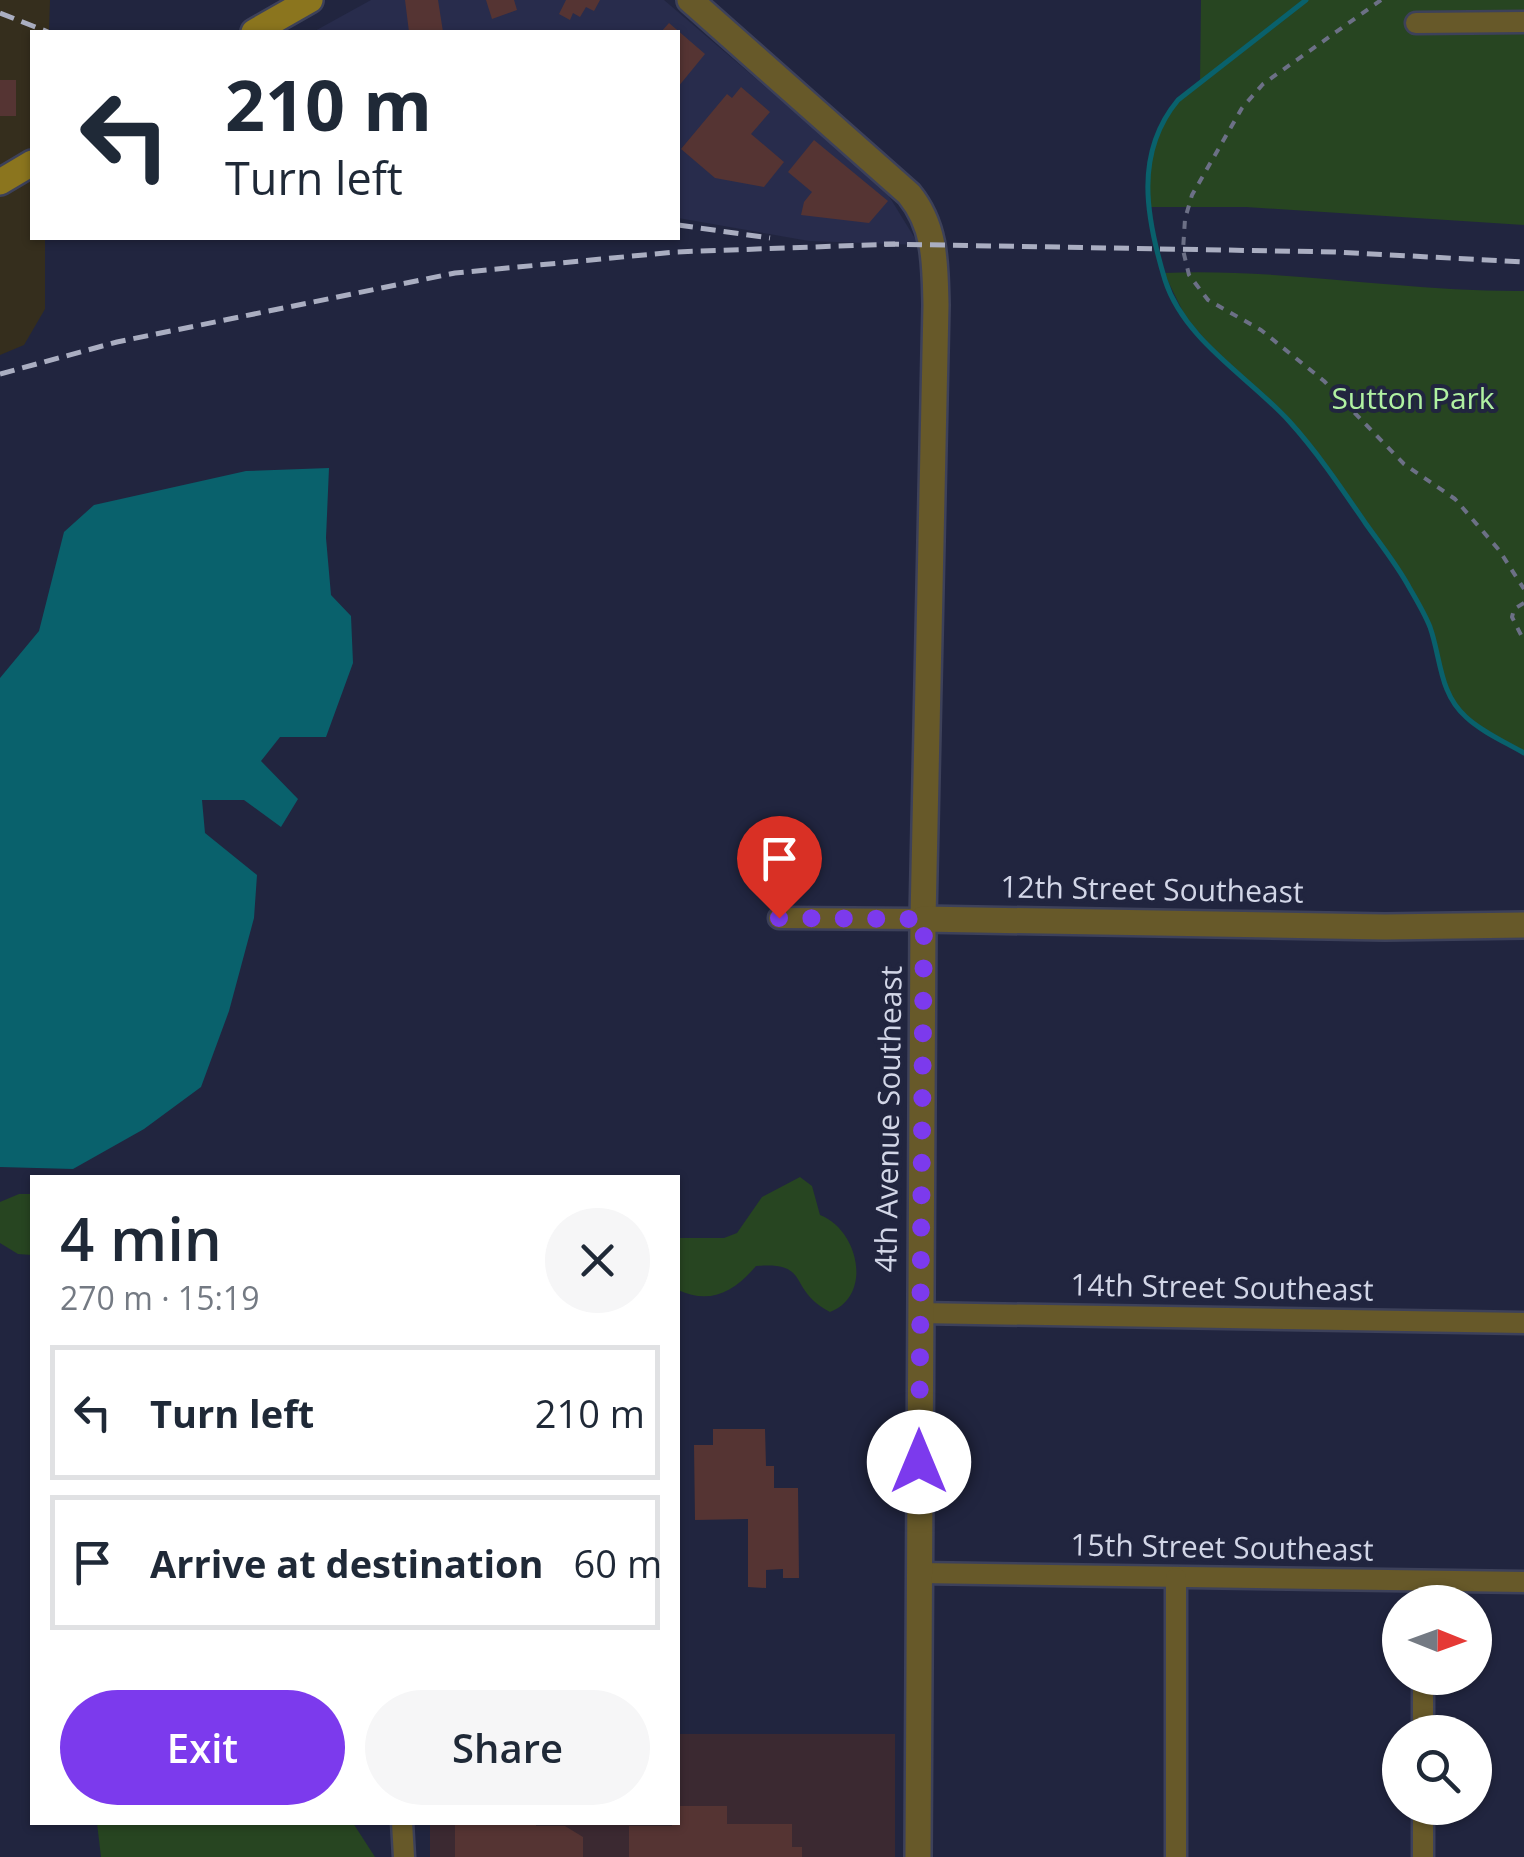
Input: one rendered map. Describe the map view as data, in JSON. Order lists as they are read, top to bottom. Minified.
{"streets":{"street":["12th Street Southeast","4th Avenue Southeast","14th Street Southeast","15th Street Southeast"]},"crossings":[["12th Street Southeast","4th Avenue Southeast"],["4th Avenue Southeast","14th Street Southeast"],["4th Avenue Southeast","15th Street Southeast"]],"parks":["Sutton Park"],"north":"right","page":{"turn":["210 m","Turn left"],"heading":["4 min","270 m · 15:19"],"list":[{"name":"Turn left","value":"210 m"},{"name":"Arrive at destination","value":"60 m"}],"buttons":["Exit","Share"]}}
